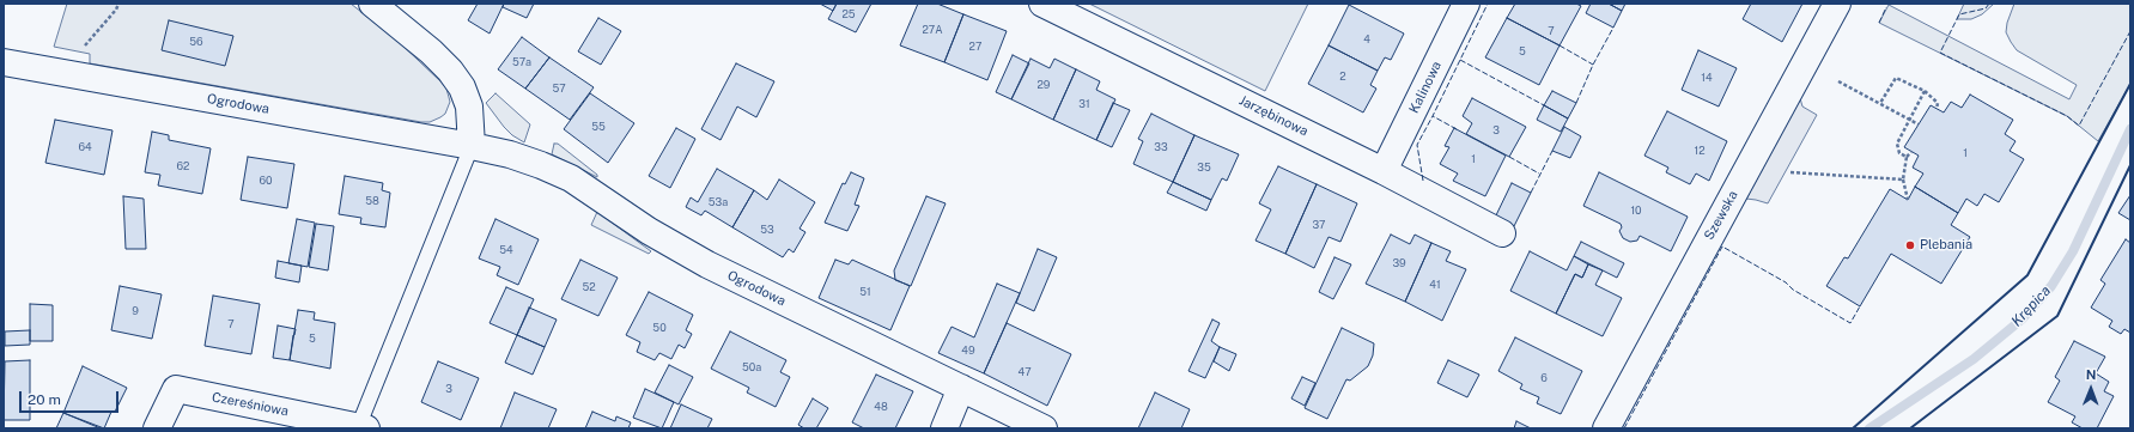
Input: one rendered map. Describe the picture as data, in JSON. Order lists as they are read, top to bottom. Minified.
{"streets":{"street":["Kalinowa","Ogrodowa","Jarzębinowa","Szewska","Czereśniowa"]},"crossings":[["Kalinowa","Jarzębinowa"]],"water":["Krępica"],"places":["Plebania"],"house_numbers":["25","27A","7","4","56","27","5","57a","2","14","29","57","31","55","3","64","33","12","1","1","62","35","60","58","53a","10","37","53","54","39","41","52","51","9","7","50","5","49","50a","47","6","3","48"],"scale_bar":"20 m","north":"top"}
